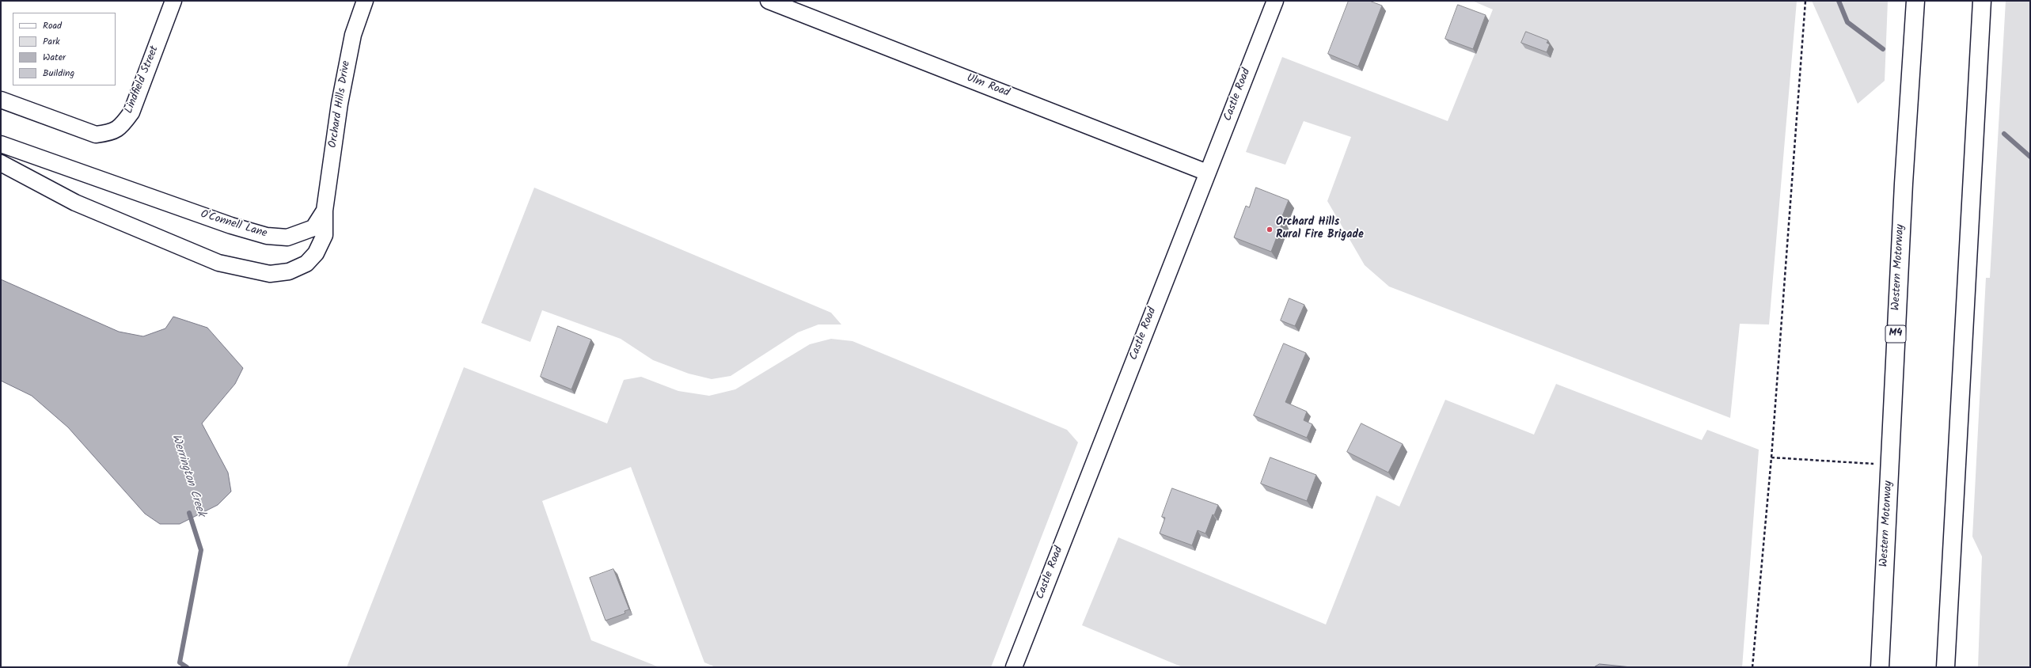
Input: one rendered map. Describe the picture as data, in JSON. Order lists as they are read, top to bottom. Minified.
{"streets":{"highway":["Western Motorway","M4"],"street":["Lindfield Street","Ulm Road","Castle Road","Orchard Hills Drive","O'Connell Lane"]},"crossings":[["Ulm Road","Castle Road"],["Orchard Hills Drive","O'Connell Lane"]],"water":["Werrington Creek"],"places":["Orchard Hills Rural Fire Brigade"],"legend":["Road","Park","Water","Building"]}
